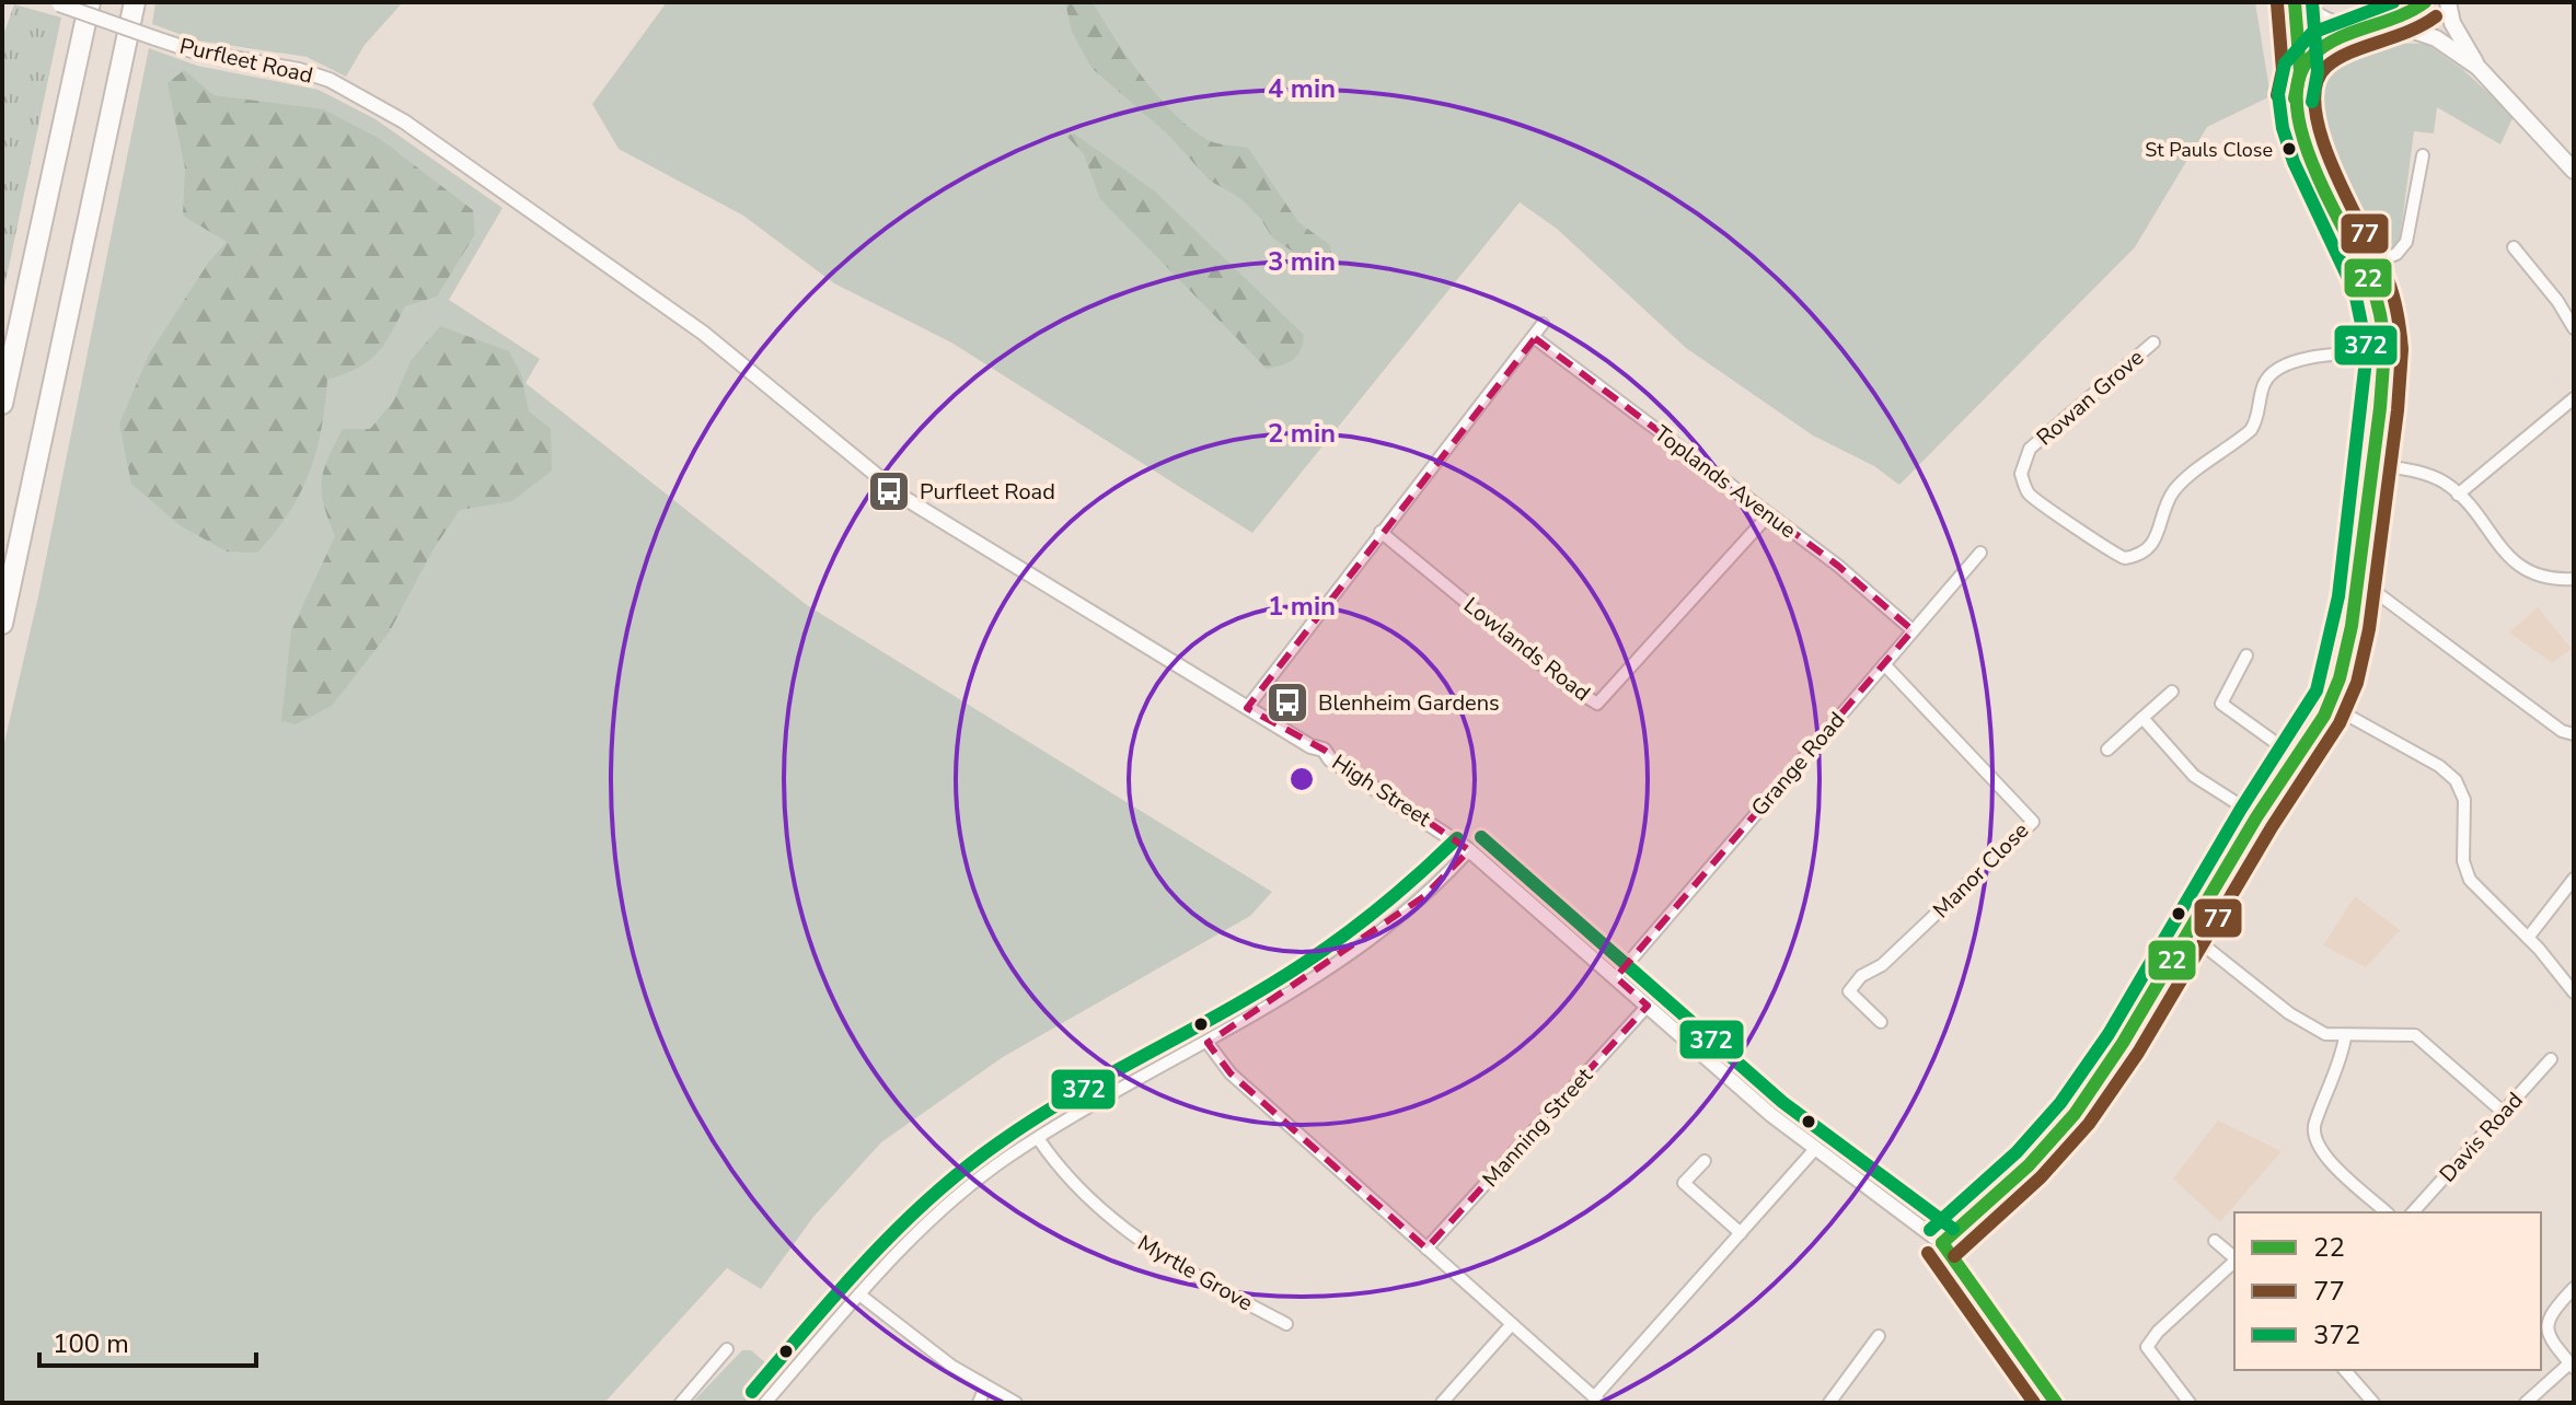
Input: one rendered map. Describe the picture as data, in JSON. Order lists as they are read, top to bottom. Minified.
{"streets":{"street":["Purfleet Road","Rowan Grove","Toplands Avenue","Lowlands Road","Grange Road","High Street","Manor Close","Manning Street","Davis Road","Myrtle Grove"]},"crossings":[["Purfleet Road","High Street"],["Toplands Avenue","Lowlands Road"],["Toplands Avenue","Grange Road"],["Grange Road","Manor Close"]],"places":{"other":["St Pauls Close"],"bus stop":["Purfleet Road","Blenheim Gardens"]},"lines":["transit line 22","transit line 372","transit line 77"],"legend":["22","77","372"],"scale_bar":"100 m","rings":["4 min","3 min","2 min","1 min"]}
